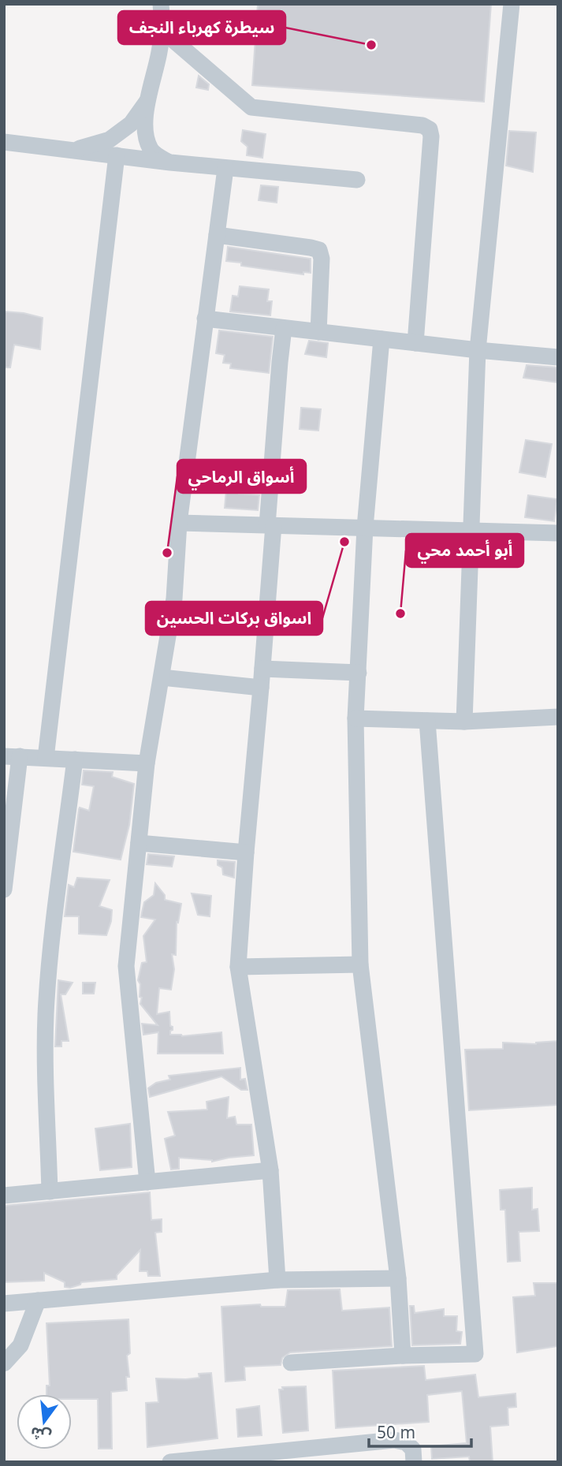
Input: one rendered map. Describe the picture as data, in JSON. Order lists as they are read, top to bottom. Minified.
{"places":["سيطرة كهرباء النجف","اسواق بركات الحسين","أسواق الرماحي","أبو أحمد محي"],"scale_bar":"50 m","north":"bottom"}
